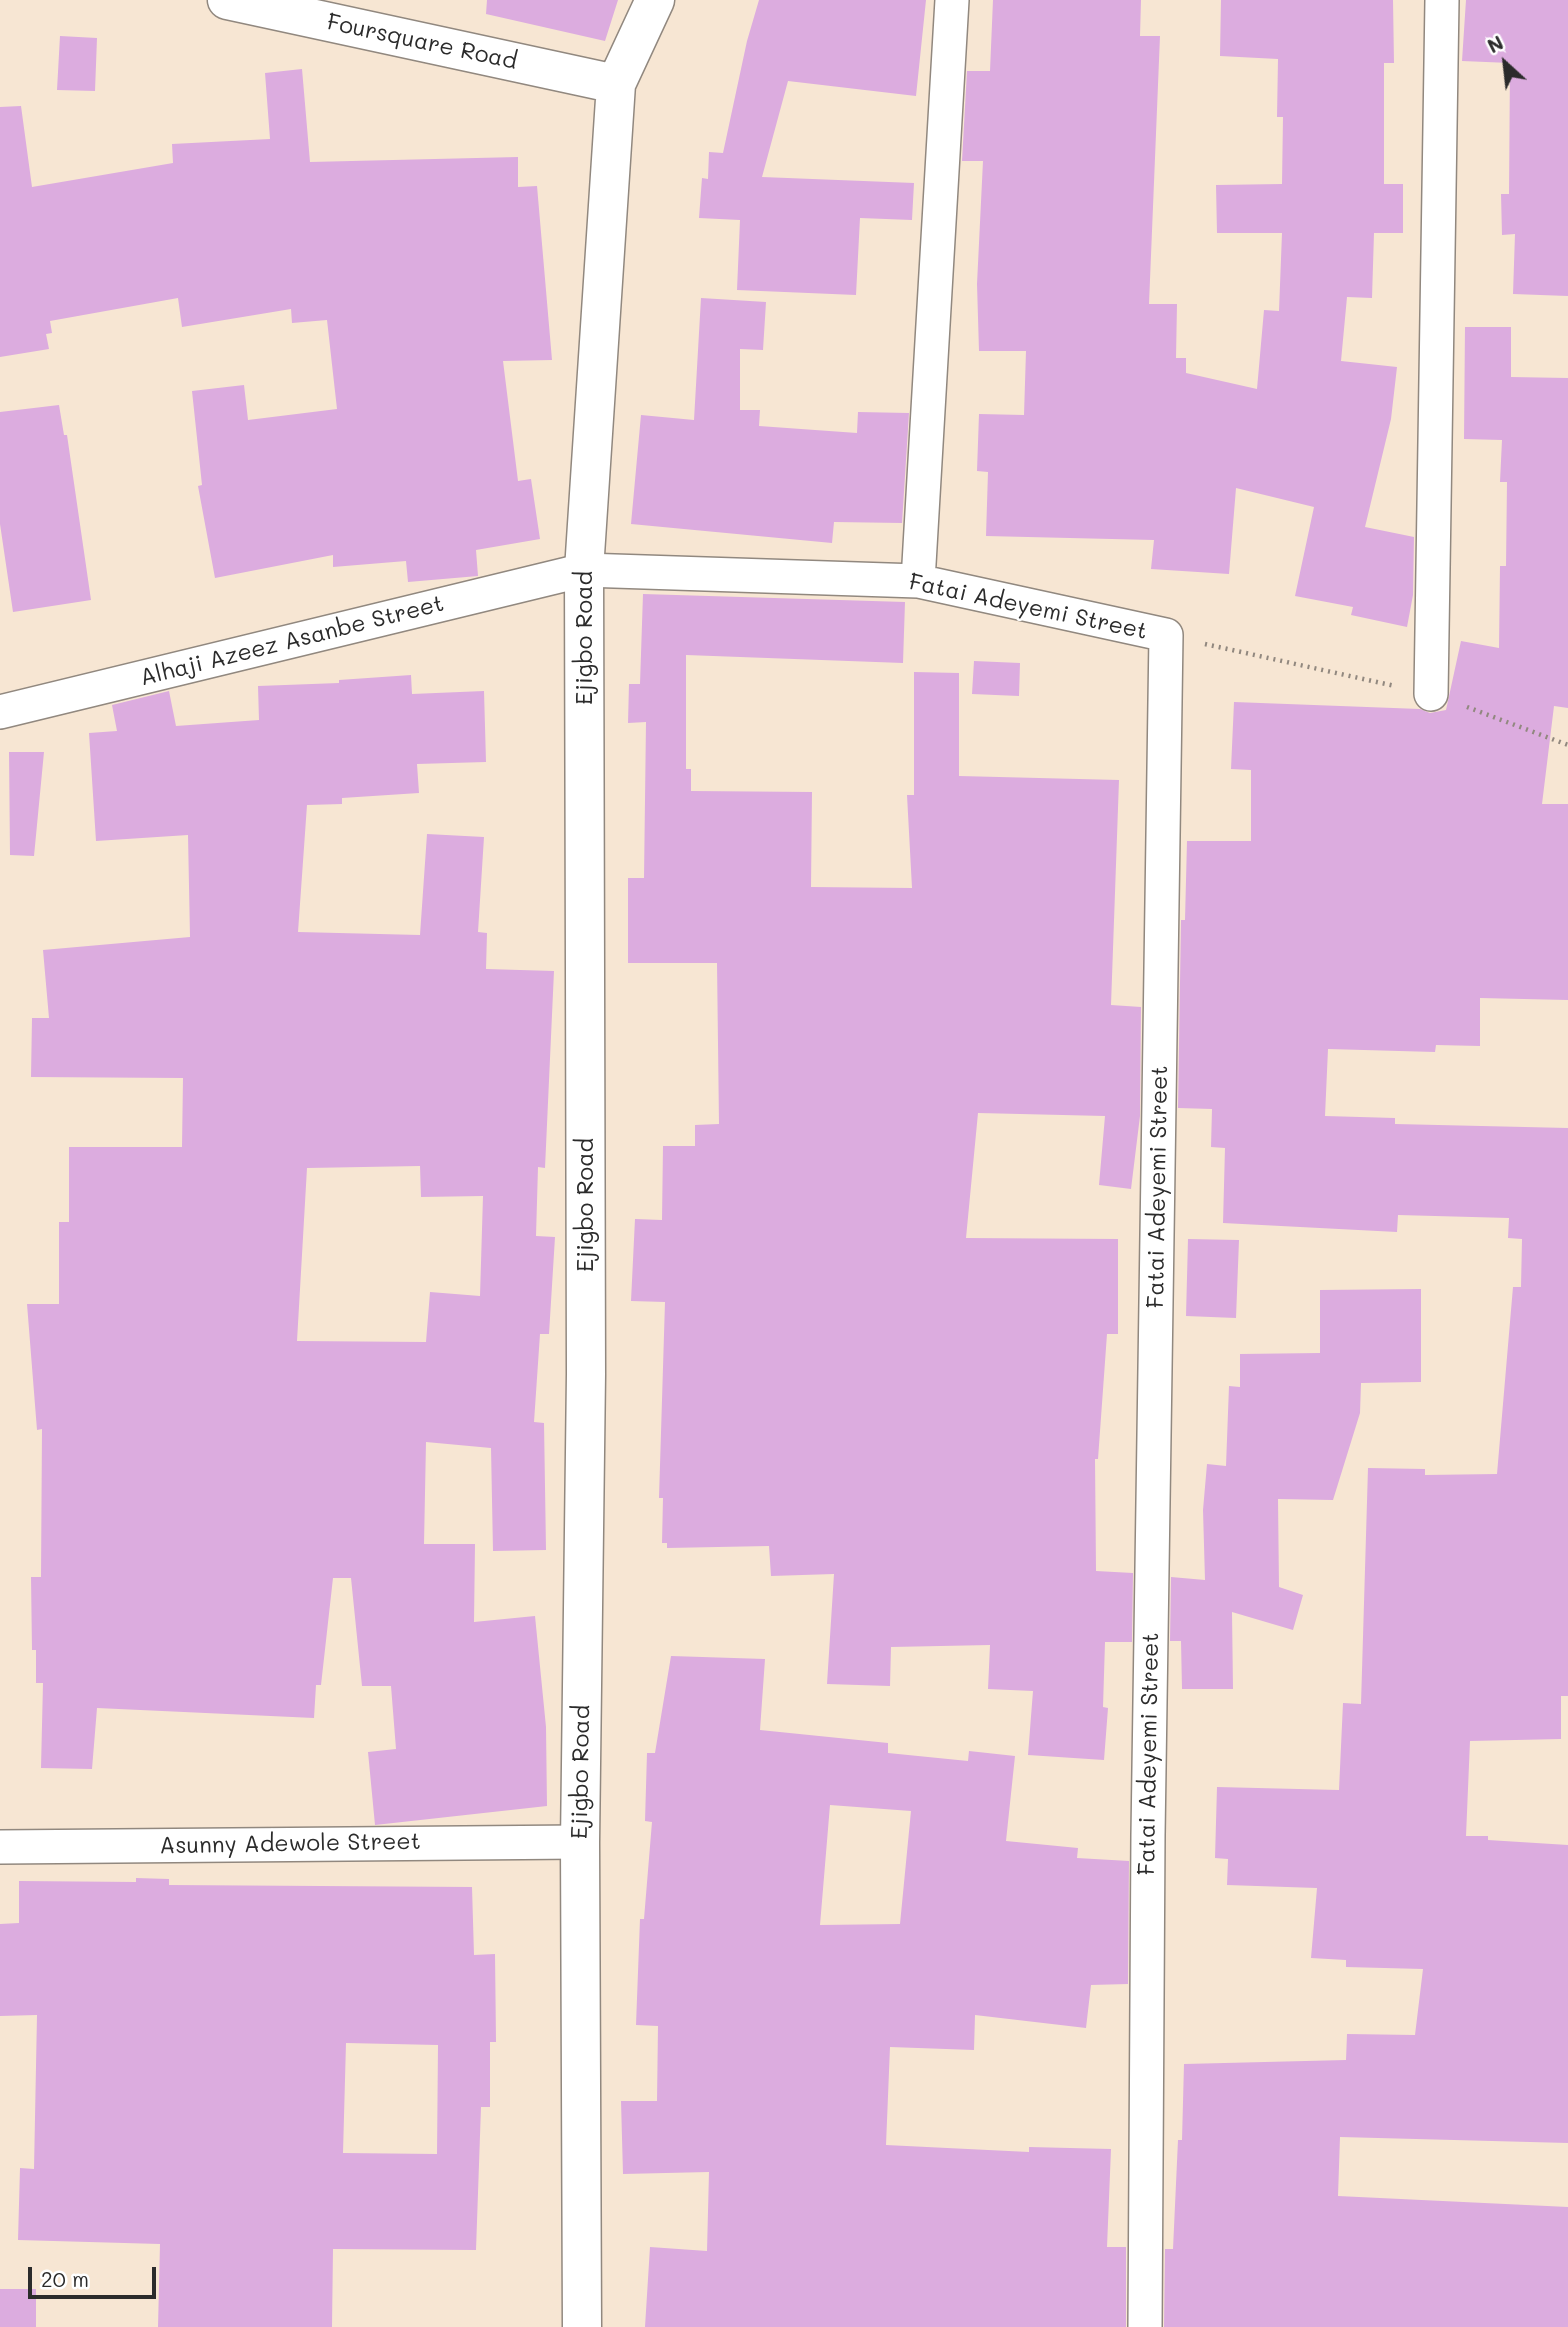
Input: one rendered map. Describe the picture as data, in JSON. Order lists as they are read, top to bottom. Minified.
{"streets":{"street":["Foursquare Road","Fatai Adeyemi Street","Ejigbo Road","Alhaji Azeez Asanbe Street","Asunny Adewole Street"]},"crossings":[["Foursquare Road","Ejigbo Road"],["Fatai Adeyemi Street","Ejigbo Road"],["Fatai Adeyemi Street","Alhaji Azeez Asanbe Street"],["Ejigbo Road","Alhaji Azeez Asanbe Street"],["Ejigbo Road","Asunny Adewole Street"]],"scale_bar":"20 m","north":"top left"}
